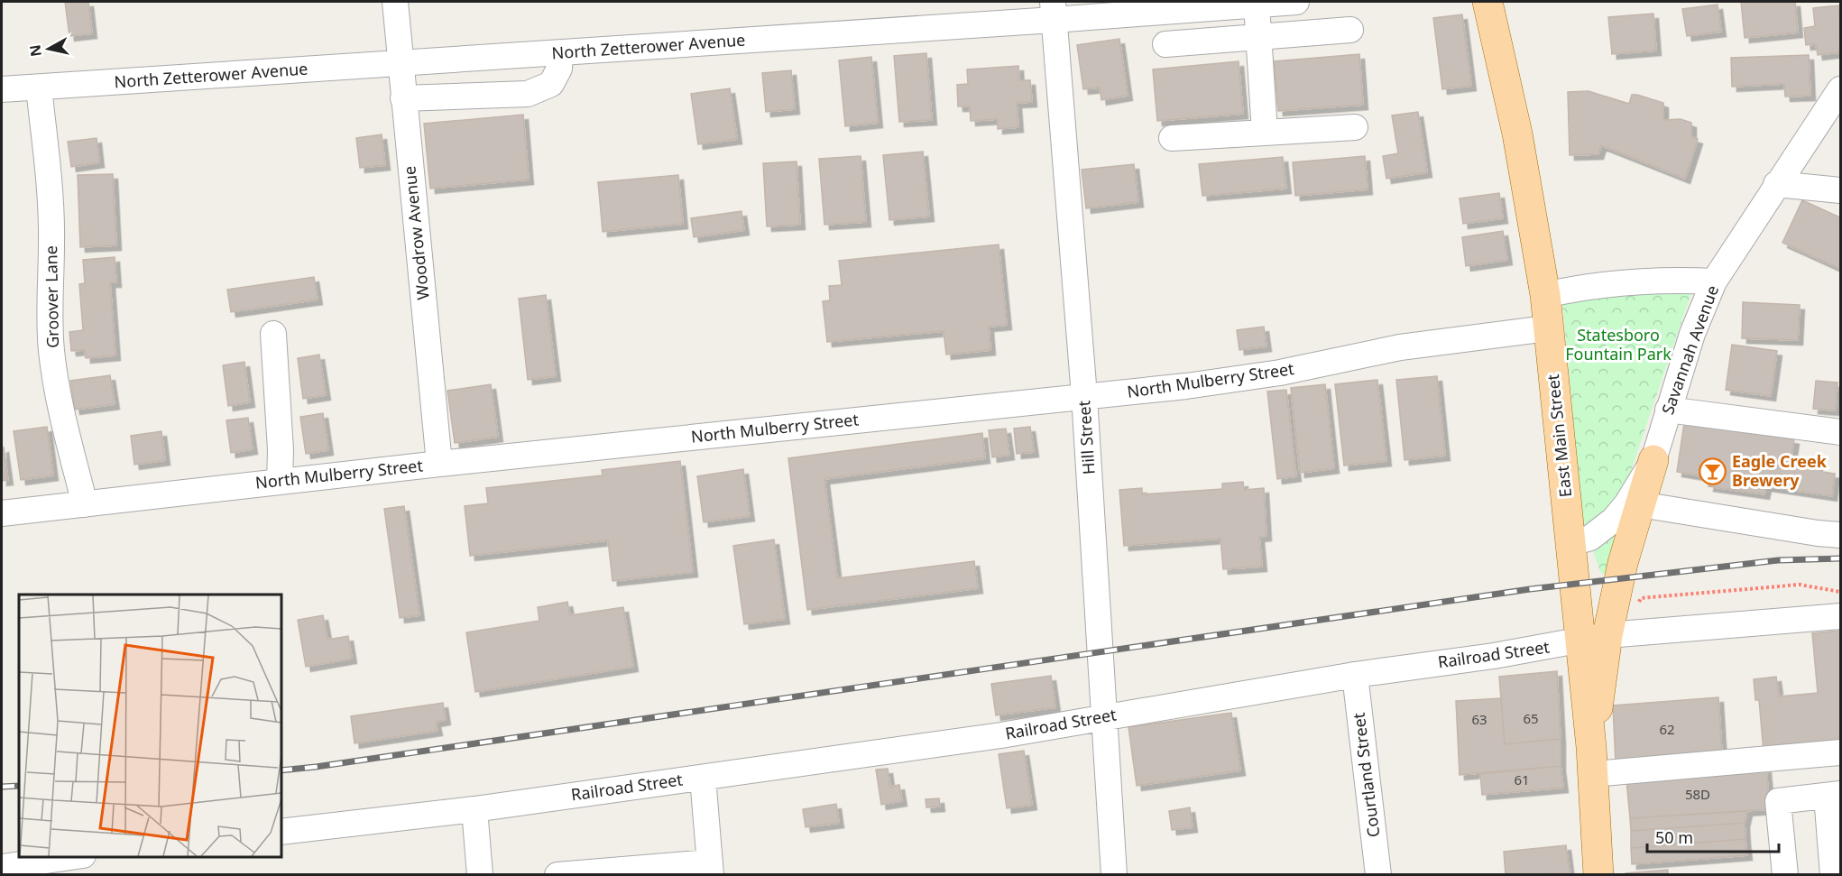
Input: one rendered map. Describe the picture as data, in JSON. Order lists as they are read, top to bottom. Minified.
{"streets":{"main road":["East Main Street"],"street":["North Zetterower Avenue","Woodrow Avenue","Groover Lane","Savannah Avenue","North Mulberry Street","Hill Street","Railroad Street","Courtland Street"]},"crossings":[["North Zetterower Avenue","Woodrow Avenue"],["North Zetterower Avenue","Groover Lane"],["North Zetterower Avenue","Hill Street"],["Woodrow Avenue","North Mulberry Street"],["Groover Lane","North Mulberry Street"],["Savannah Avenue","East Main Street"],["North Mulberry Street","East Main Street"],["North Mulberry Street","Hill Street"],["East Main Street","Railroad Street"],["Hill Street","Railroad Street"],["Railroad Street","Courtland Street"]],"parks":["Statesboro Fountain Park"],"places":{"bar":["Eagle Creek Brewery"]},"house_numbers":["65","63","62","61","58D"],"scale_bar":"50 m","north":"left"}
